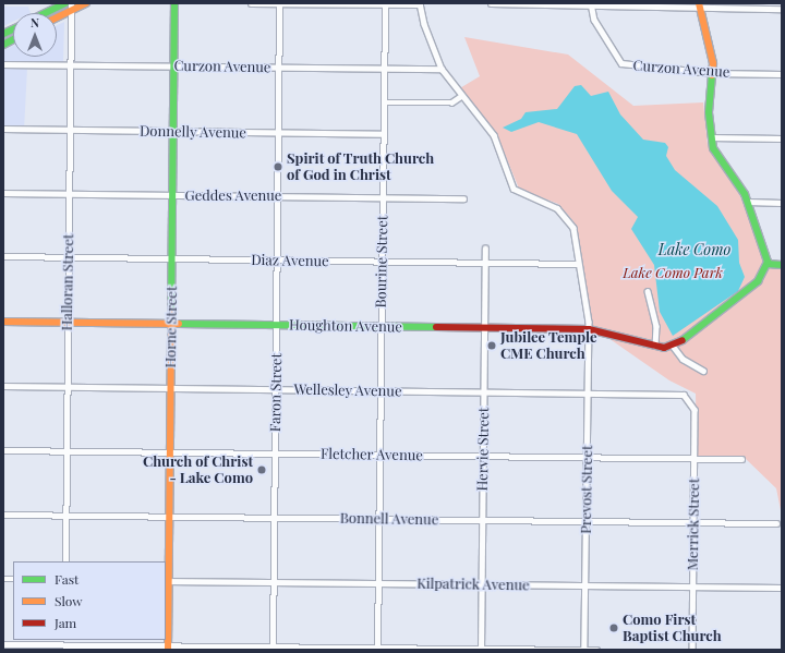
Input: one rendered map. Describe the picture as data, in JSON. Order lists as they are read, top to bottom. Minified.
{"streets":{"street":["Curzon Avenue","Donnelly Avenue","Geddes Avenue","Diaz Avenue","Bourine Street","Halloran Street","Houghton Avenue","Horne Street","Wellesley Avenue","Faron Street","Hervie Street","Fletcher Avenue","Prevost Street","Bonnell Avenue","Merrick Street","Kilpatrick Avenue"]},"crossings":[["Curzon Avenue","Bourine Street"],["Curzon Avenue","Halloran Street"],["Curzon Avenue","Horne Street"],["Curzon Avenue","Faron Street"],["Curzon Avenue","Prevost Street"],["Donnelly Avenue","Bourine Street"],["Donnelly Avenue","Halloran Street"],["Donnelly Avenue","Horne Street"],["Donnelly Avenue","Faron Street"],["Geddes Avenue","Bourine Street"],["Geddes Avenue","Halloran Street"],["Geddes Avenue","Horne Street"],["Geddes Avenue","Faron Street"],["Diaz Avenue","Bourine Street"],["Diaz Avenue","Halloran Street"],["Diaz Avenue","Horne Street"],["Diaz Avenue","Faron Street"],["Diaz Avenue","Hervie Street"],["Diaz Avenue","Prevost Street"],["Bourine Street","Houghton Avenue"],["Bourine Street","Wellesley Avenue"],["Bourine Street","Fletcher Avenue"],["Bourine Street","Bonnell Avenue"],["Bourine Street","Kilpatrick Avenue"],["Halloran Street","Houghton Avenue"],["Halloran Street","Wellesley Avenue"],["Halloran Street","Fletcher Avenue"],["Halloran Street","Bonnell Avenue"],["Houghton Avenue","Horne Street"],["Houghton Avenue","Faron Street"],["Houghton Avenue","Hervie Street"],["Houghton Avenue","Prevost Street"],["Horne Street","Wellesley Avenue"],["Horne Street","Fletcher Avenue"],["Horne Street","Bonnell Avenue"],["Horne Street","Kilpatrick Avenue"],["Wellesley Avenue","Faron Street"],["Wellesley Avenue","Hervie Street"],["Wellesley Avenue","Prevost Street"],["Wellesley Avenue","Merrick Street"],["Faron Street","Fletcher Avenue"],["Faron Street","Bonnell Avenue"],["Faron Street","Kilpatrick Avenue"],["Hervie Street","Fletcher Avenue"],["Hervie Street","Bonnell Avenue"],["Hervie Street","Kilpatrick Avenue"],["Fletcher Avenue","Prevost Street"],["Fletcher Avenue","Merrick Street"],["Prevost Street","Bonnell Avenue"],["Prevost Street","Kilpatrick Avenue"],["Bonnell Avenue","Merrick Street"],["Merrick Street","Kilpatrick Avenue"]],"water":["Lake Como"],"parks":["Lake Como Park"],"places":["Spirit of Truth Church of God in Christ","Jubilee Temple CME Church","Church of Christ - Lake Como","Como First Baptist Church"],"legend":["Fast","Slow","Jam"],"north":"top"}
